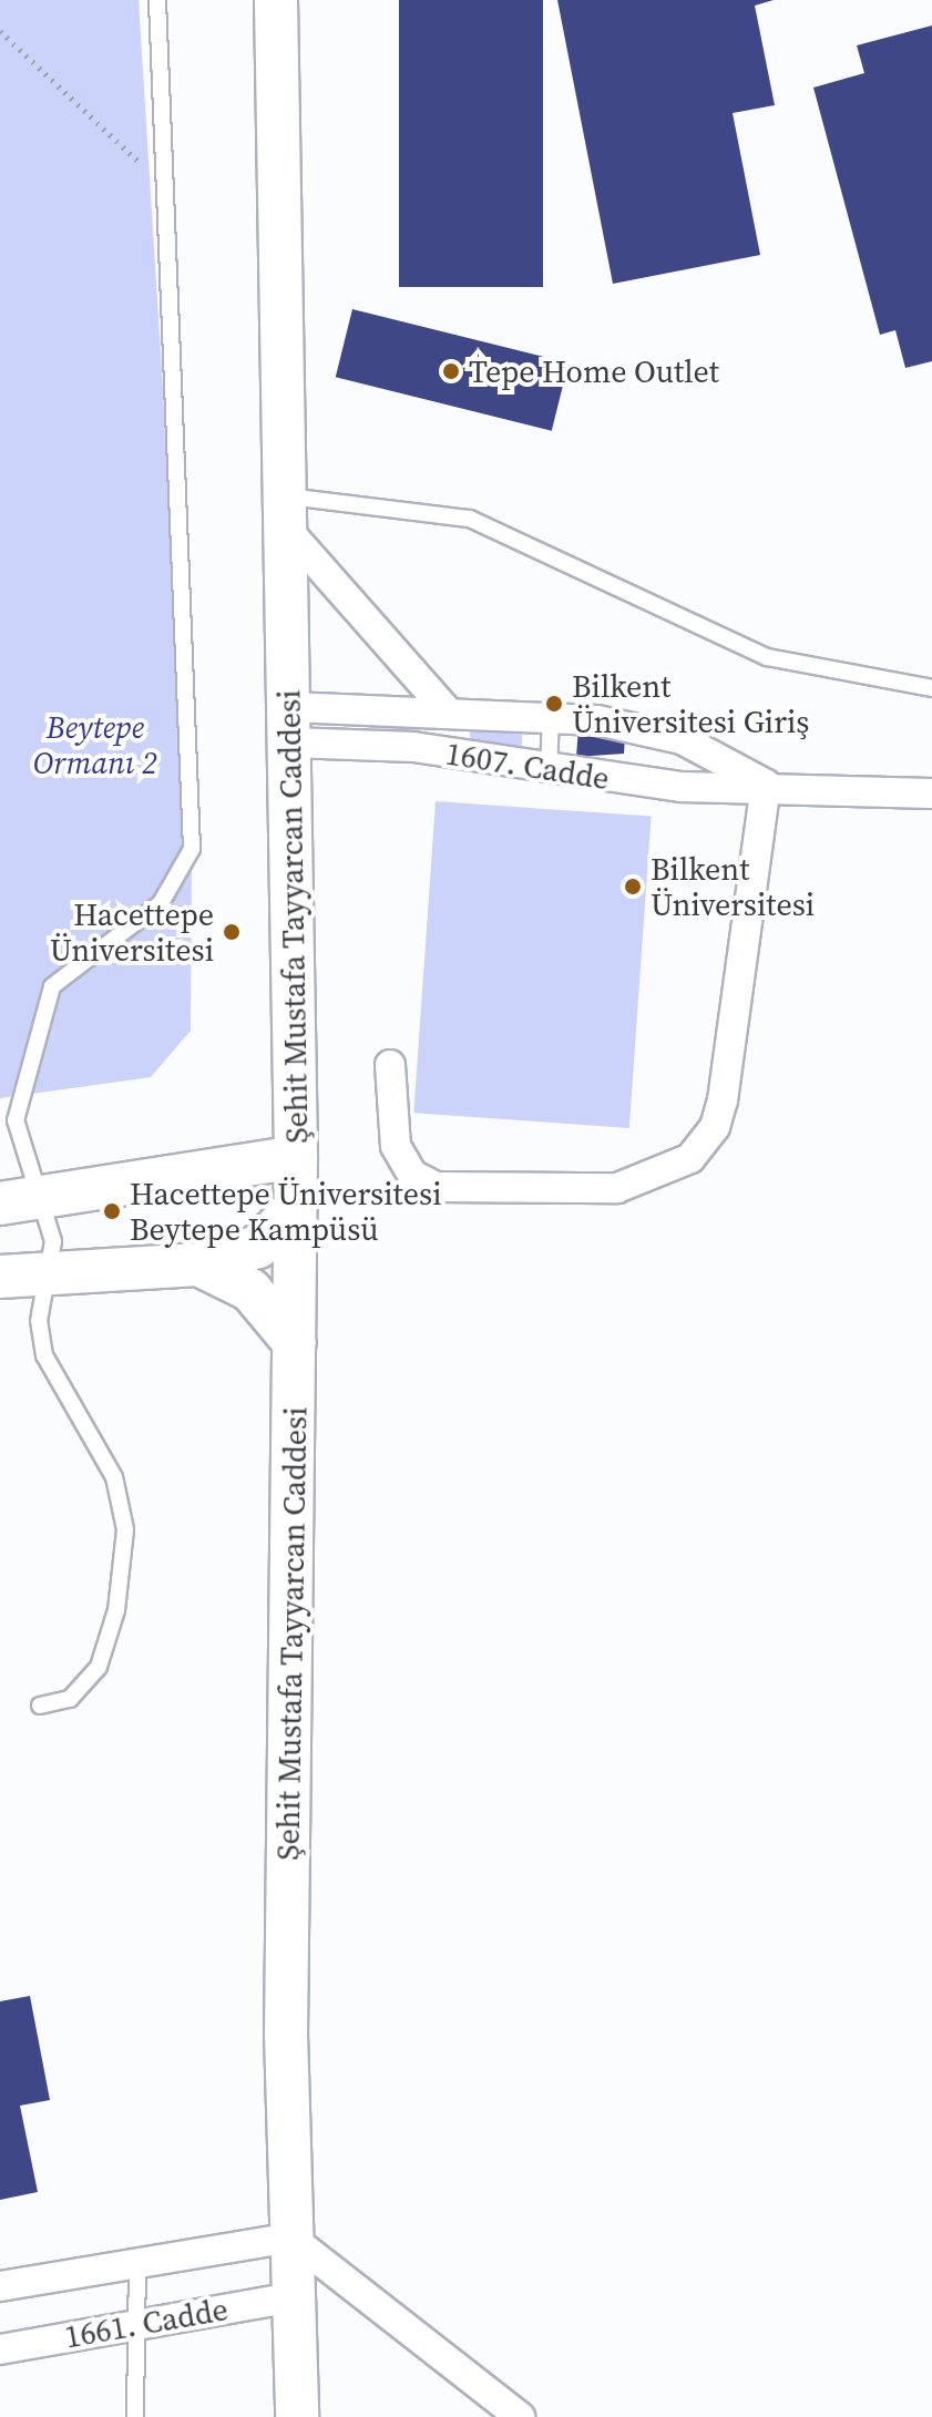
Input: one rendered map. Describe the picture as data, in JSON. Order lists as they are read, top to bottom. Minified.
{"streets":{"main road":["Şehit Mustafa Tayyarcan Caddesi"],"street":["1607. Cadde","1661. Cadde"]},"crossings":[["1607. Cadde","Şehit Mustafa Tayyarcan Caddesi"],["Şehit Mustafa Tayyarcan Caddesi","1661. Cadde"]],"parks":["Beytepe Ormanı 2"],"places":["Tepe Home Outlet","Bilkent Üniversitesi Giriş","Bilkent Üniversitesi","Hacettepe Üniversitesi","Hacettepe Üniversitesi Beytepe Kampüsü"]}
